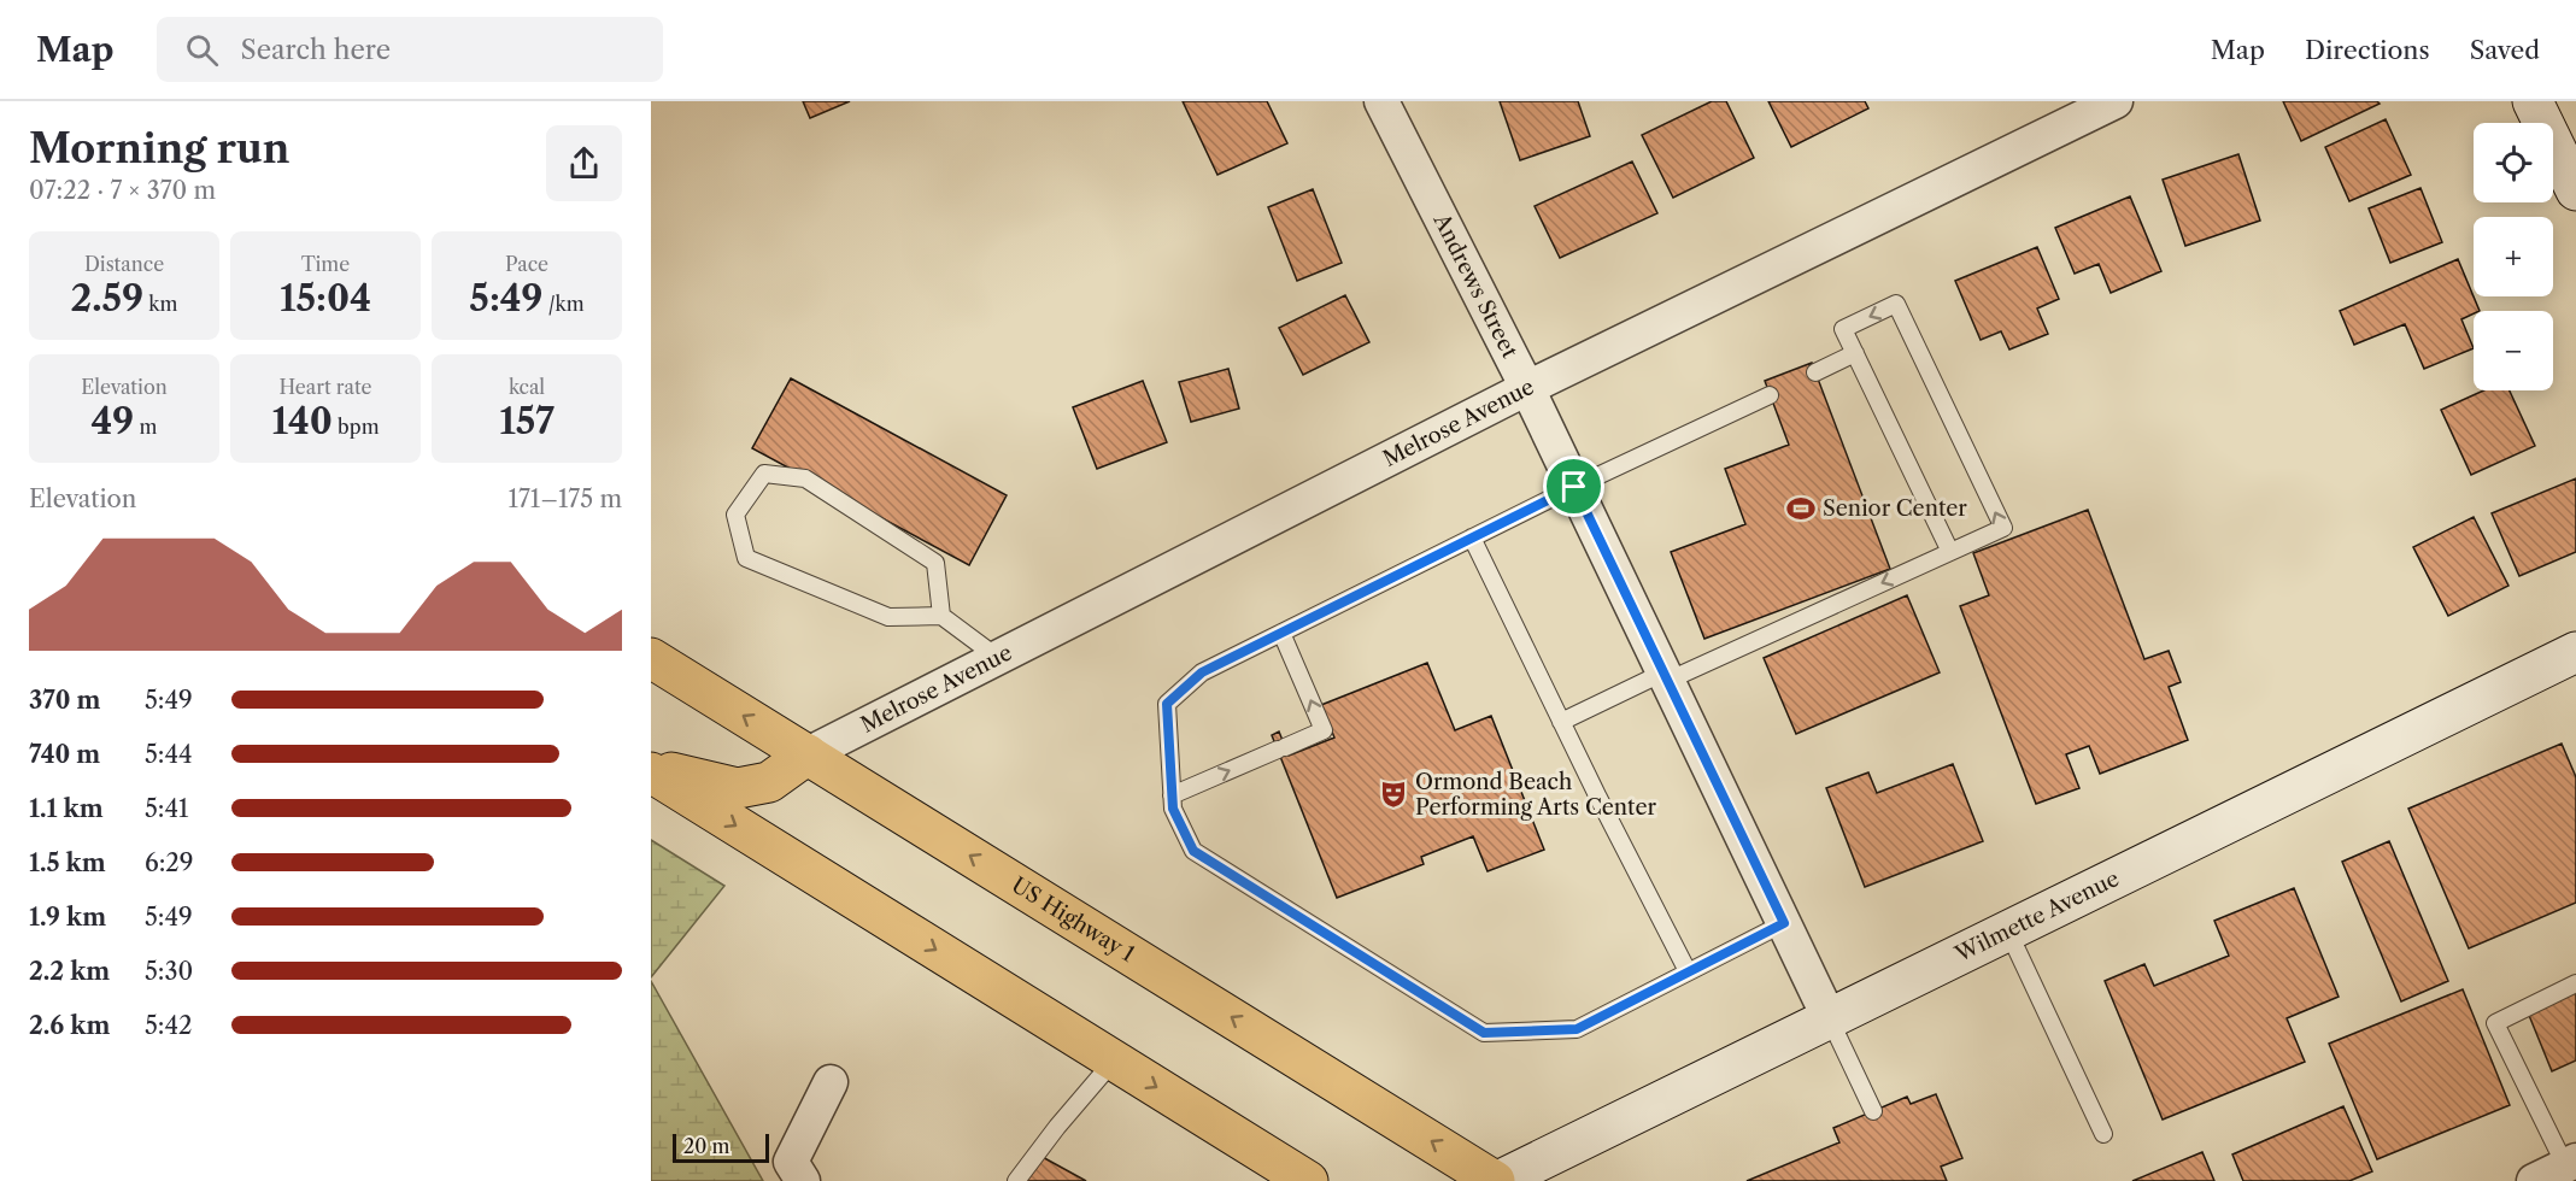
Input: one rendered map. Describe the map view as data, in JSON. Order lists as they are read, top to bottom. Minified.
{"streets":{"main road":["US Highway 1"],"street":["Andrews Street","Melrose Avenue","Wilmette Avenue"]},"crossings":[["Andrews Street","Melrose Avenue"],["Andrews Street","Wilmette Avenue"],["Melrose Avenue","US Highway 1"],["Wilmette Avenue","US Highway 1"]],"places":{"sports":["Senior Center"],"theatre":["Ormond Beach Performing Arts Center"]},"scale_bar":"20 m","page":{"header":"Map","search":"Search here","nav":["Map","Directions","Saved"],"heading":["Morning run","07:22 · 7 × 370 m"],"map_buttons":["+","−"],"stats":[["Distance","2.59 km"],["Time","15:04"],["Pace","5:49 /km"],["Elevation","49 m"],["Heart rate","140 bpm"],["kcal","157"]],"chart":["Elevation","171–175 m"],"list":[{"name":"370 m","note":"5:49"},{"name":"740 m","note":"5:44"},{"name":"1.1 km","note":"5:41"},{"name":"1.5 km","note":"6:29"},{"name":"1.9 km","note":"5:49"},{"name":"2.2 km","note":"5:30"},{"name":"2.6 km","note":"5:42"}],"scale":"20 m"}}
